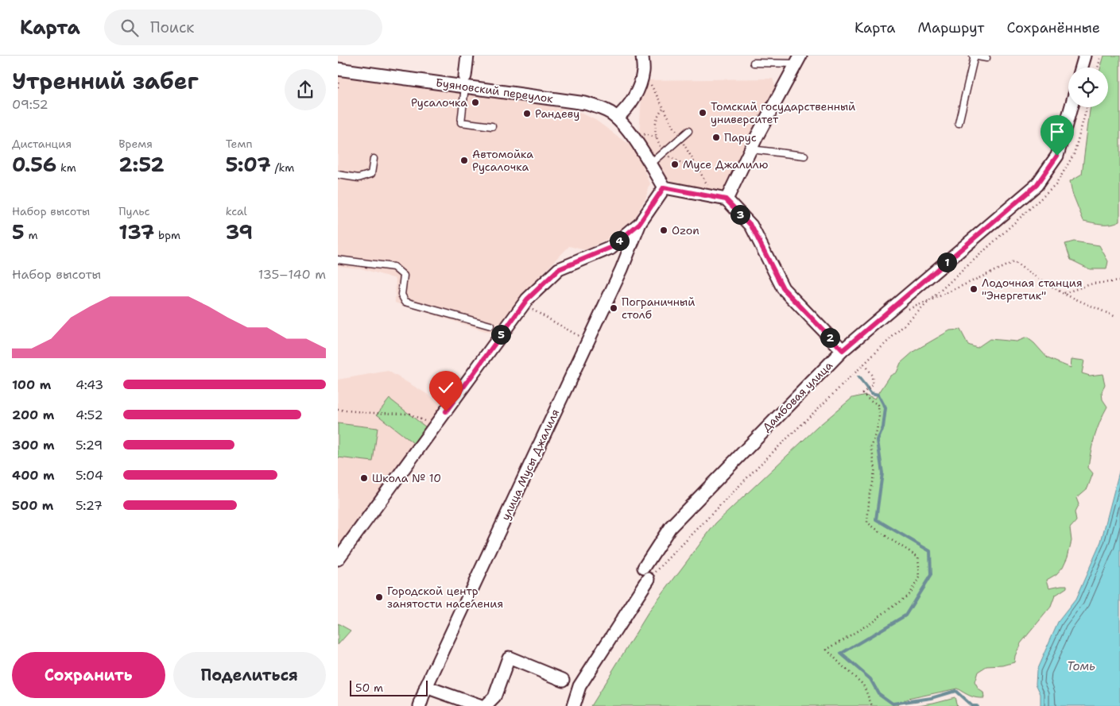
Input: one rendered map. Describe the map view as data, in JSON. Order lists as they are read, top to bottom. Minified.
{"streets":{"street":["Буяновский переулок","Дамбовая улица","улица Мусы Джалиля"]},"water":["Томь"],"places":["Русалочка","Томский государственный университет","Рандеву","Парус","Автомойка Русалочка","Мусе Джалилю","Ozon","Лодочная станция \"Энергетик\"","Пограничный столб","Школа № 10","Городской центр занятости населения"],"scale_bar":"50 m","page":{"header":"Карта","search":"Поиск","nav":["Карта","Маршрут","Сохранённые"],"heading":["Утренний забег","09:52"],"stats":[["Дистанция","0.56 km"],["Время","2:52"],["Темп","5:07 /km"],["Набор высоты","5 m"],["Пульс","137 bpm"],["kcal","39"]],"pins":["3","4","1","5","2"],"chart":["Набор высоты","135–140 m"],"list":[{"name":"100 m","note":"4:43"},{"name":"200 m","note":"4:52"},{"name":"300 m","note":"5:29"},{"name":"400 m","note":"5:04"},{"name":"500 m","note":"5:27"}],"buttons":["Сохранить","Поделиться"],"scale":"50 m"}}
